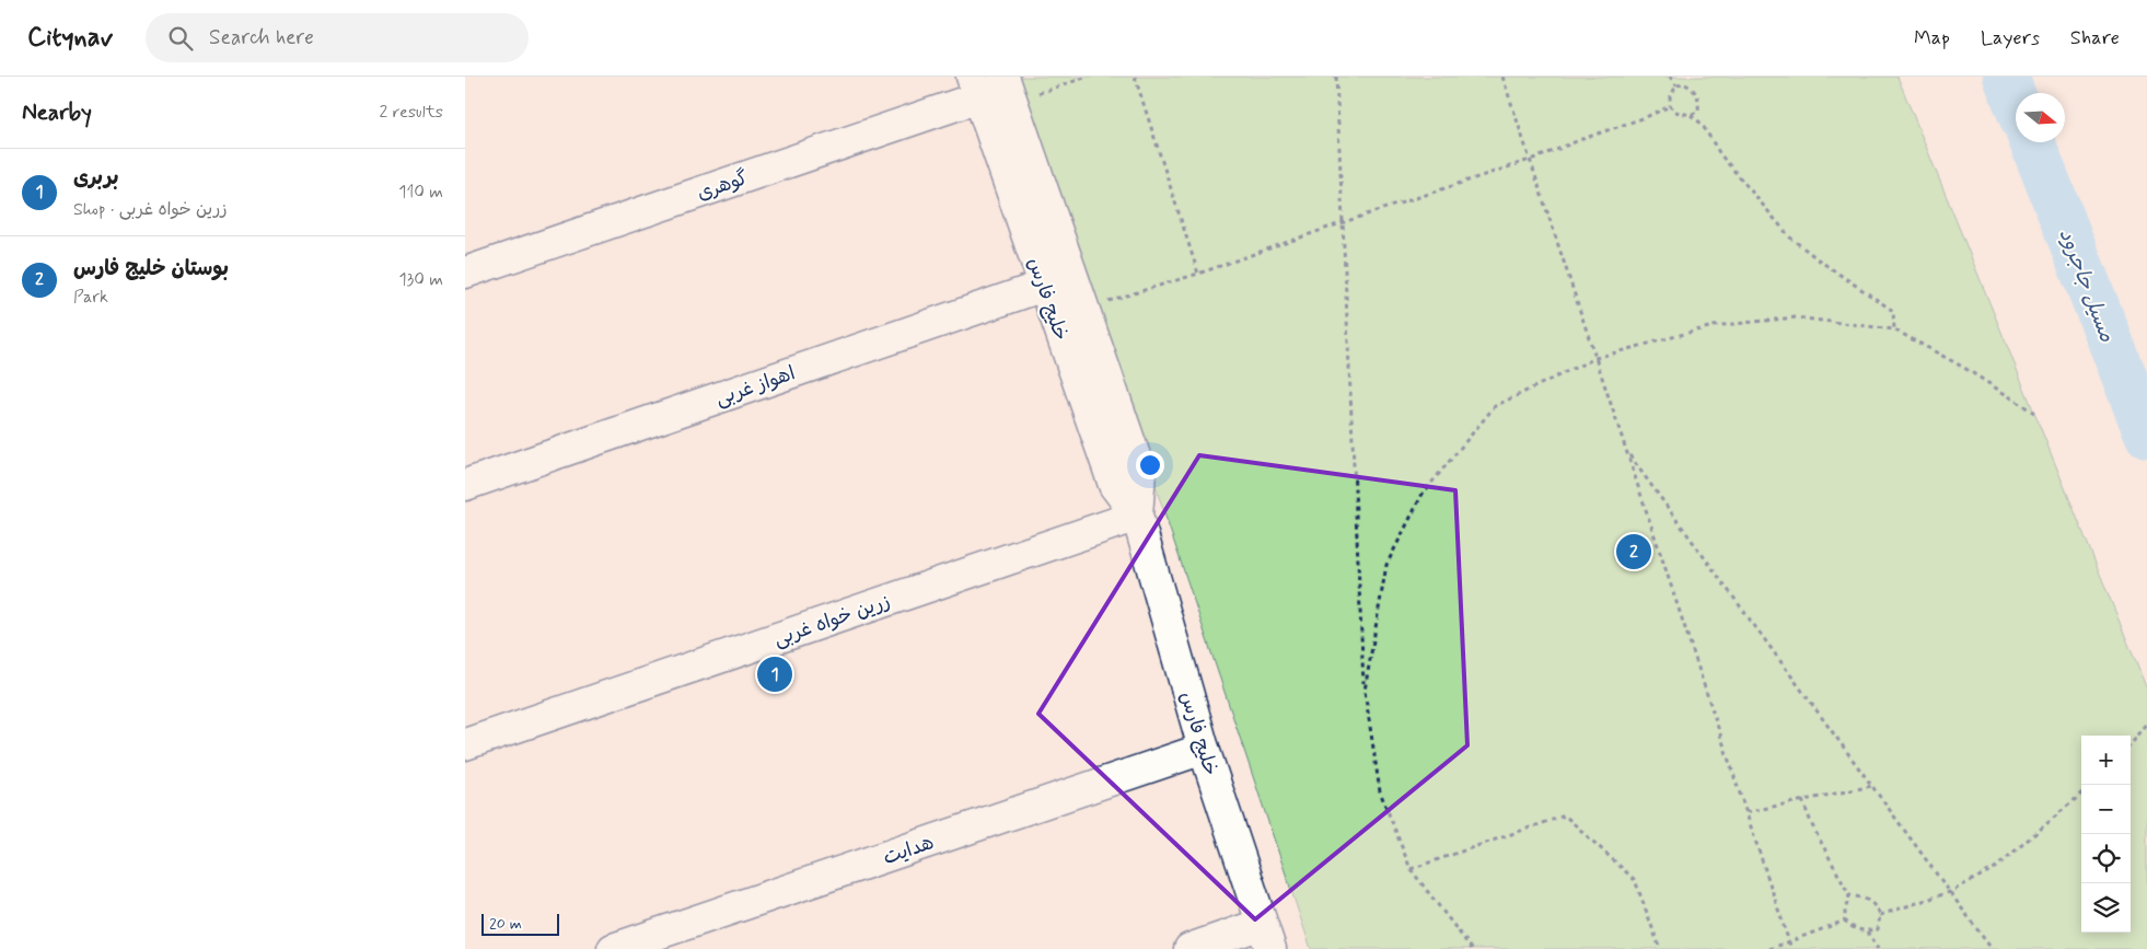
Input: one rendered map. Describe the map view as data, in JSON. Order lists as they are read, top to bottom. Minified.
{"streets":{"main road":["گوهری","خلیج فارس","اهواز غربی","زرین خواه غربی","هدایت"]},"crossings":[["گوهری","خلیج فارس"],["خلیج فارس","اهواز غربی"],["خلیج فارس","زرین خواه غربی"],["خلیج فارس","هدایت"]],"water":["مسیل جاجرود"],"scale_bar":"20 m","north":"right","page":{"header":"Citynav","search":"Search here","nav":["Map","Layers","Share"],"heading":["Nearby","2 results"],"list":[{"mark":"1","name":"بربری","note":"Shop · زرین خواه غربی","value":"110 m"},{"mark":"2","name":"بوستان خلیج فارس","note":"Park","value":"130 m"}],"pins":["2","1"],"map_buttons":["+","−"],"scale":"20 m"}}
